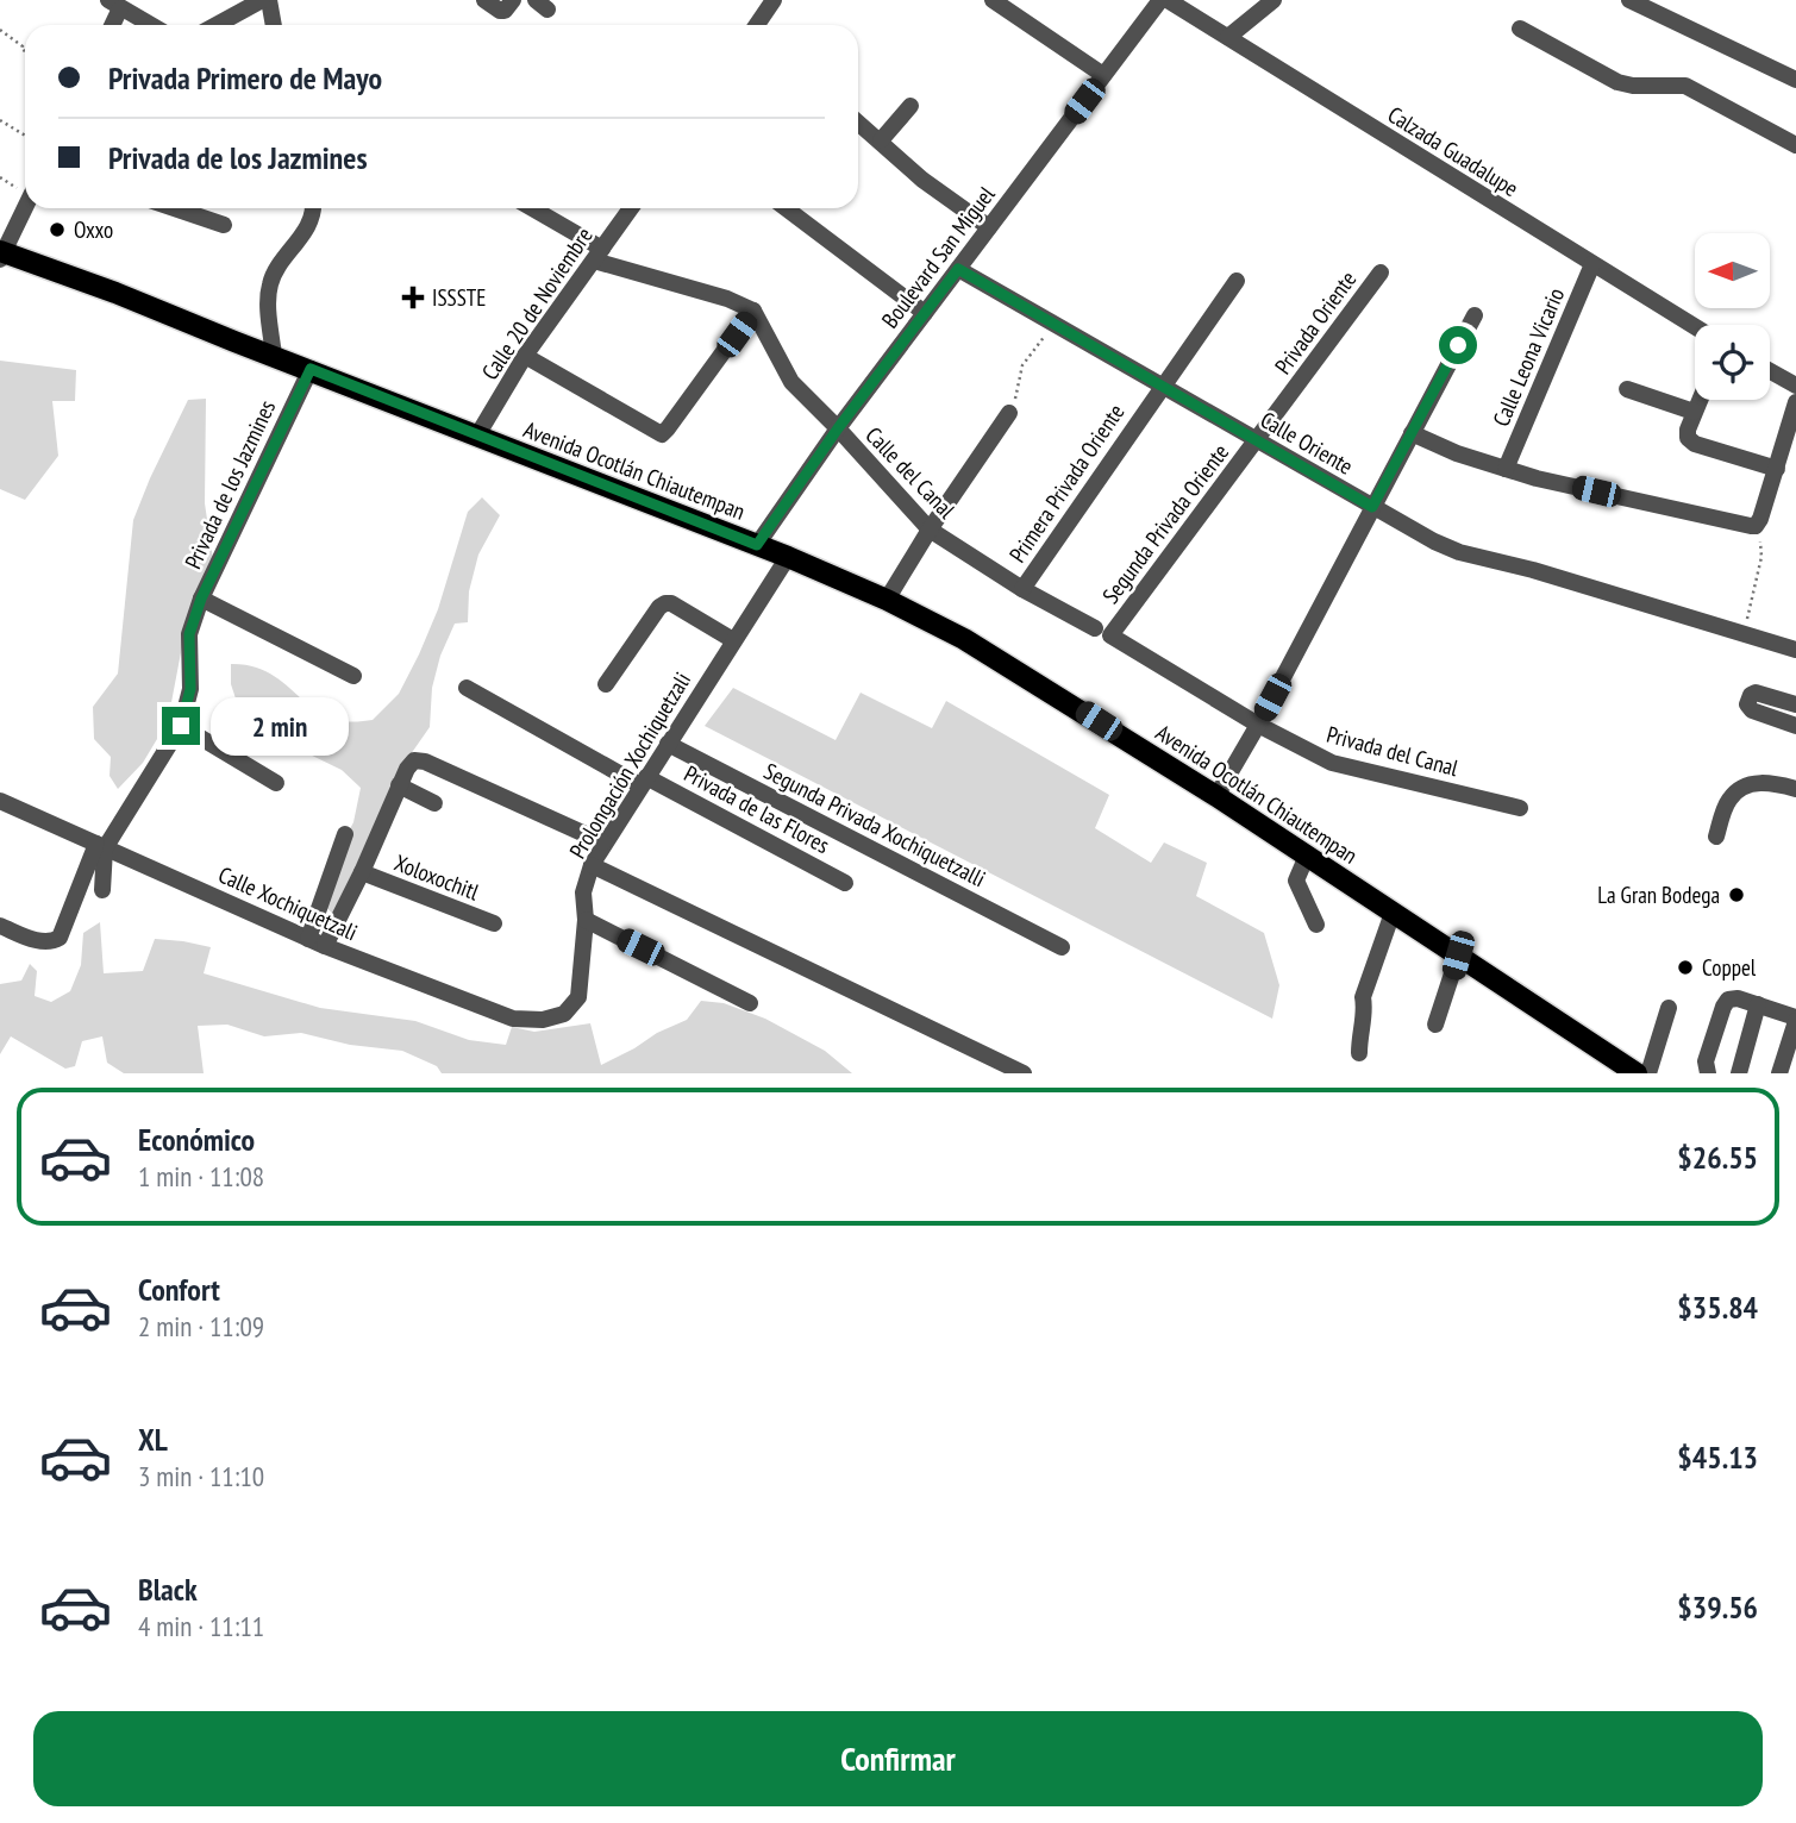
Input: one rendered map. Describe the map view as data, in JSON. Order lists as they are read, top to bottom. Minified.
{"streets":{"main road":["Avenida Ocotlán Chiautempan"],"street":["Calzada Guadalupe","Boulevard San Miguel","Calle 20 de Noviembre","Privada Oriente","Calle Leona Vicario","Calle Oriente","Calle del Canal","Primera Privada Oriente","Privada de los Jazmines","Segunda Privada Oriente","Privada del Canal","Prolongación Xochiquetzali","Privada de las Flores","Segunda Privada Xochiquetzalli","Xoloxochitl","Calle Xochiquetzali"]},"crossings":[["Calzada Guadalupe","Calle Leona Vicario"],["Boulevard San Miguel","Calle Oriente"],["Boulevard San Miguel","Avenida Ocotlán Chiautempan"],["Boulevard San Miguel","Calle del Canal"],["Calle 20 de Noviembre","Avenida Ocotlán Chiautempan"],["Privada Oriente","Calle Oriente"],["Privada Oriente","Segunda Privada Oriente"],["Calle Oriente","Primera Privada Oriente"],["Calle Oriente","Segunda Privada Oriente"],["Avenida Ocotlán Chiautempan","Privada de los Jazmines"],["Avenida Ocotlán Chiautempan","Prolongación Xochiquetzali"],["Calle del Canal","Primera Privada Oriente"],["Calle del Canal","Segunda Privada Oriente"],["Calle del Canal","Privada del Canal"],["Privada de los Jazmines","Calle Xochiquetzali"],["Prolongación Xochiquetzali","Privada de las Flores"],["Prolongación Xochiquetzali","Segunda Privada Xochiquetzalli"],["Prolongación Xochiquetzali","Calle Xochiquetzali"]],"places":{"other":["Oxxo","La Gran Bodega","Coppel"],"health":["ISSSTE"]},"north":"left","page":{"banner":["Privada Primero de Mayo","Privada de los Jazmines"],"bubble":"2 min","list":[{"name":"Económico","note":"1 min · 11:08","value":"$26.55"},{"name":"Confort","note":"2 min · 11:09","value":"$35.84"},{"name":"XL","note":"3 min · 11:10","value":"$45.13"},{"name":"Black","note":"4 min · 11:11","value":"$39.56"}],"buttons":"Confirmar"}}
